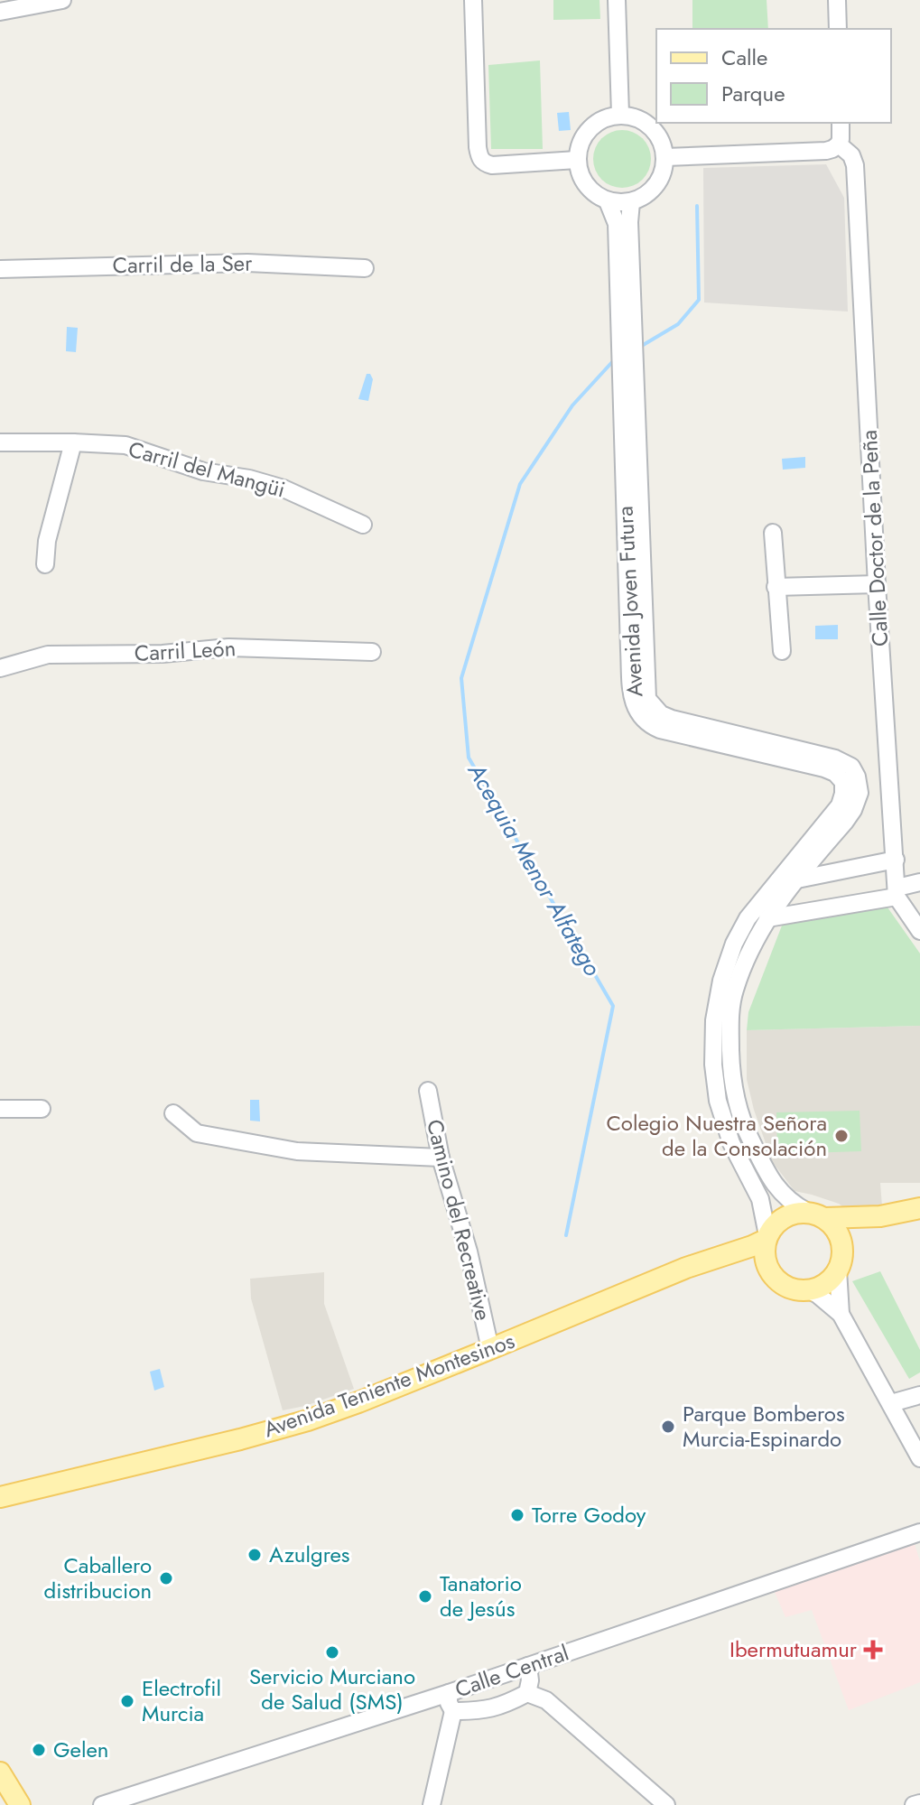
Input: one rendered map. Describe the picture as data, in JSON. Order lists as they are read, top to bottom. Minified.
{"streets":{"main road":["Avenida Teniente Montesinos"],"street":["Carril de la Ser","Carril del Mangüi","Calle Doctor de la Peña","Avenida Joven Futura","Carril León","Camino del Recreative","Calle Central"]},"crossings":[["Avenida Joven Futura","Avenida Teniente Montesinos"],["Camino del Recreative","Avenida Teniente Montesinos"]],"water":["Acequia Menor Alfatego"],"places":{"other":["Colegio Nuestra Señora de la Consolación","Parque Bomberos Murcia-Espinardo","Torre Godoy","Azulgres","Caballero distribucion","Tanatorio de Jesús","Servicio Murciano de Salud (SMS)","Electrofil Murcia","Gelen"],"health":["Ibermutuamur"]},"legend":["Calle","Parque"]}
